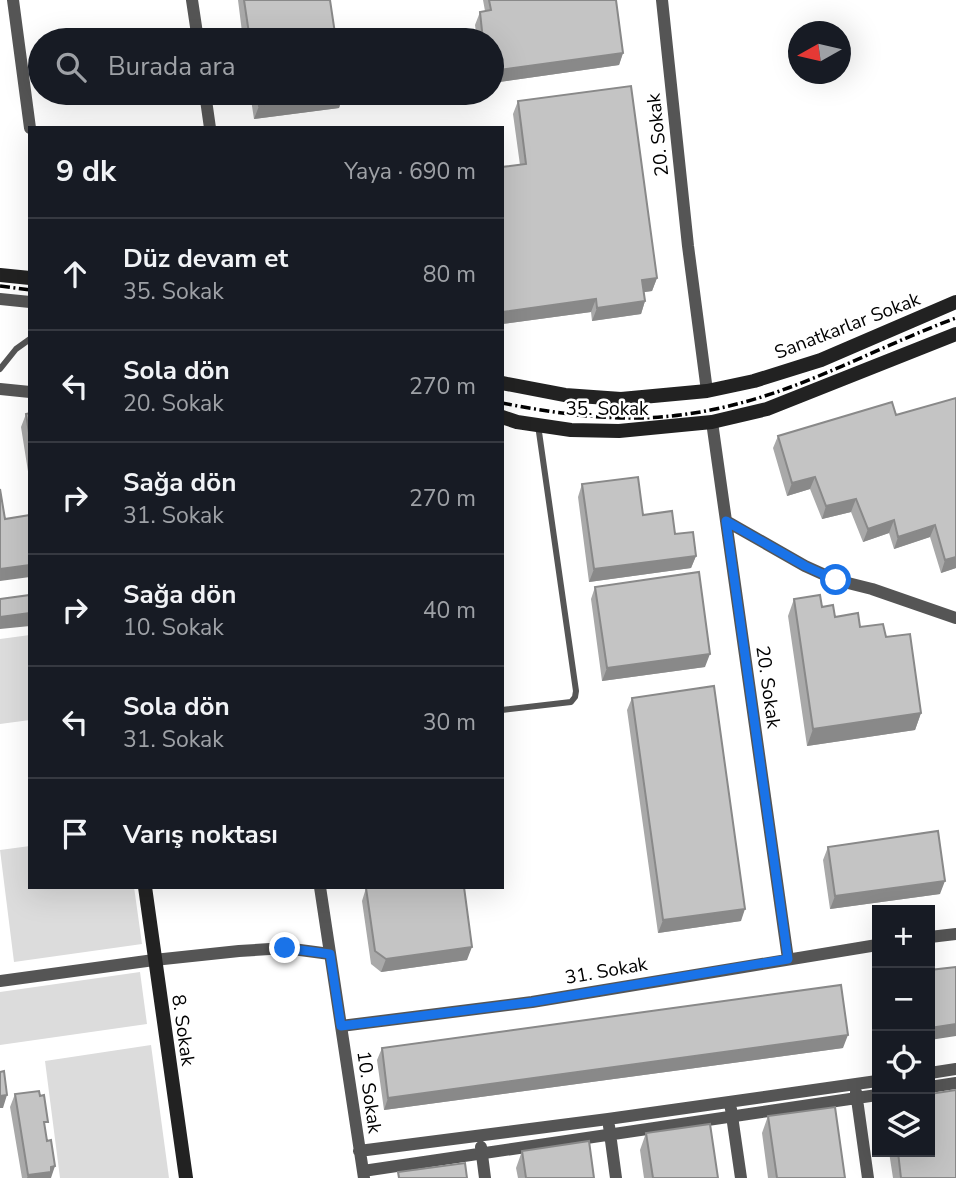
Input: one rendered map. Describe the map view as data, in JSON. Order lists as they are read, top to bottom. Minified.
{"streets":{"street":["20. Sokak","Sanatkarlar Sokak","35. Sokak","31. Sokak","8. Sokak","10. Sokak"]},"crossings":[["20. Sokak","Sanatkarlar Sokak"],["20. Sokak","35. Sokak"],["20. Sokak","31. Sokak"],["31. Sokak","10. Sokak"]],"north":"left","page":{"search":"Burada ara","heading":["9 dk","Yaya · 690 m"],"list":[["Düz devam et","35. Sokak","80 m"],["Sola dön","20. Sokak","270 m"],["Sağa dön","31. Sokak","270 m"],["Sağa dön","10. Sokak","40 m"],["Sola dön","31. Sokak","30 m"],"Varış noktası"],"map_buttons":["+","−"]}}
